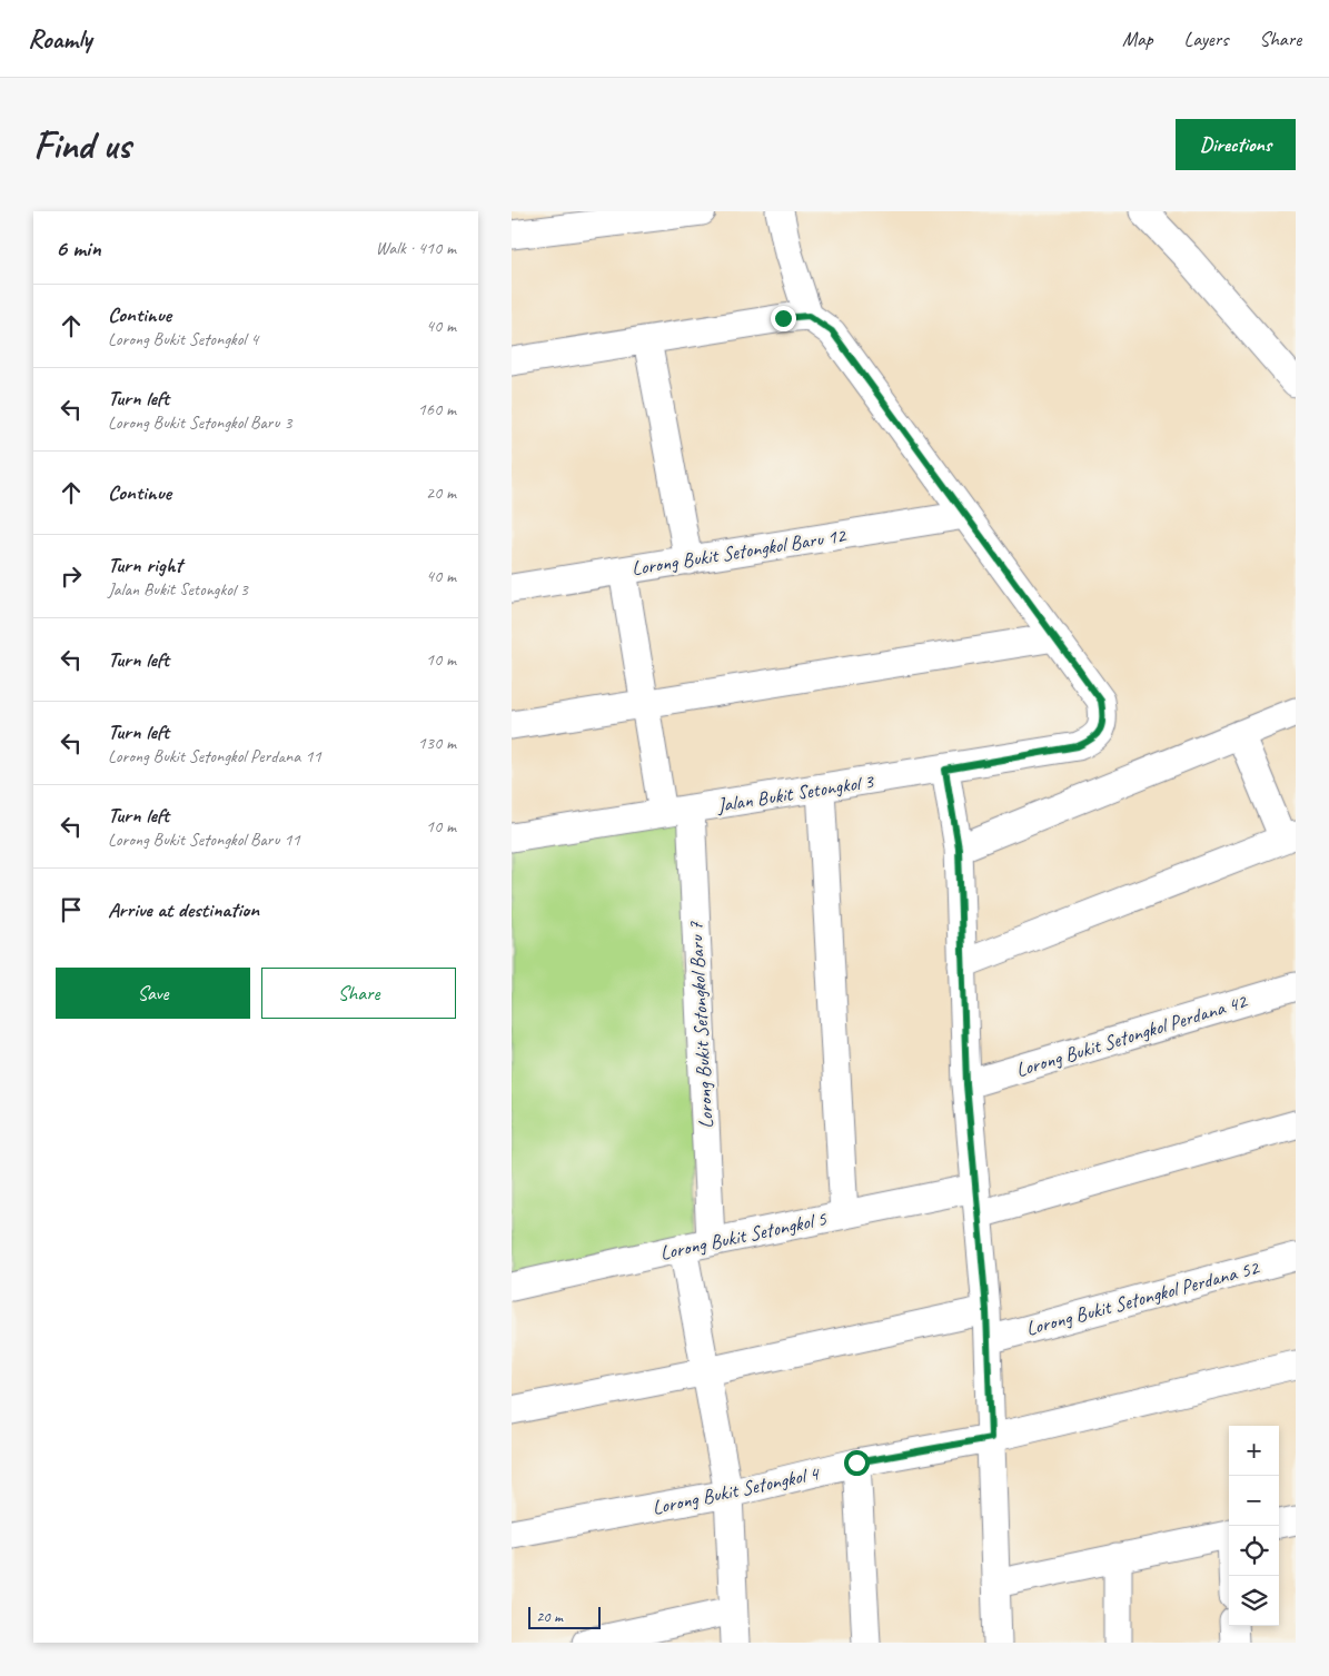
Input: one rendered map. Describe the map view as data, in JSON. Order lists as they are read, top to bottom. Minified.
{"streets":{"street":["Lorong Bukit Setongkol Baru 12","Jalan Bukit Setongkol 3","Lorong Bukit Setongkol Baru 7","Lorong Bukit Setongkol Perdana 42","Lorong Bukit Setongkol 5","Lorong Bukit Setongkol Perdana 52","Lorong Bukit Setongkol 4"]},"crossings":[["Jalan Bukit Setongkol 3","Lorong Bukit Setongkol Baru 7"],["Lorong Bukit Setongkol Baru 7","Lorong Bukit Setongkol 5"]],"scale_bar":"20 m","page":{"header":"Roamly","nav":["Map","Layers","Share"],"buttons":["Directions",["Save","Share"]],"title":"Find us","heading":["6 min","Walk · 410 m"],"list":[["Continue","Lorong Bukit Setongkol 4","40 m"],["Turn left","Lorong Bukit Setongkol Baru 3","160 m"],["Continue","20 m"],["Turn right","Jalan Bukit Setongkol 3","40 m"],["Turn left","10 m"],["Turn left","Lorong Bukit Setongkol Perdana 11","130 m"],["Turn left","Lorong Bukit Setongkol Baru 11","10 m"],"Arrive at destination"],"map_buttons":["+","−"],"scale":"20 m"}}
